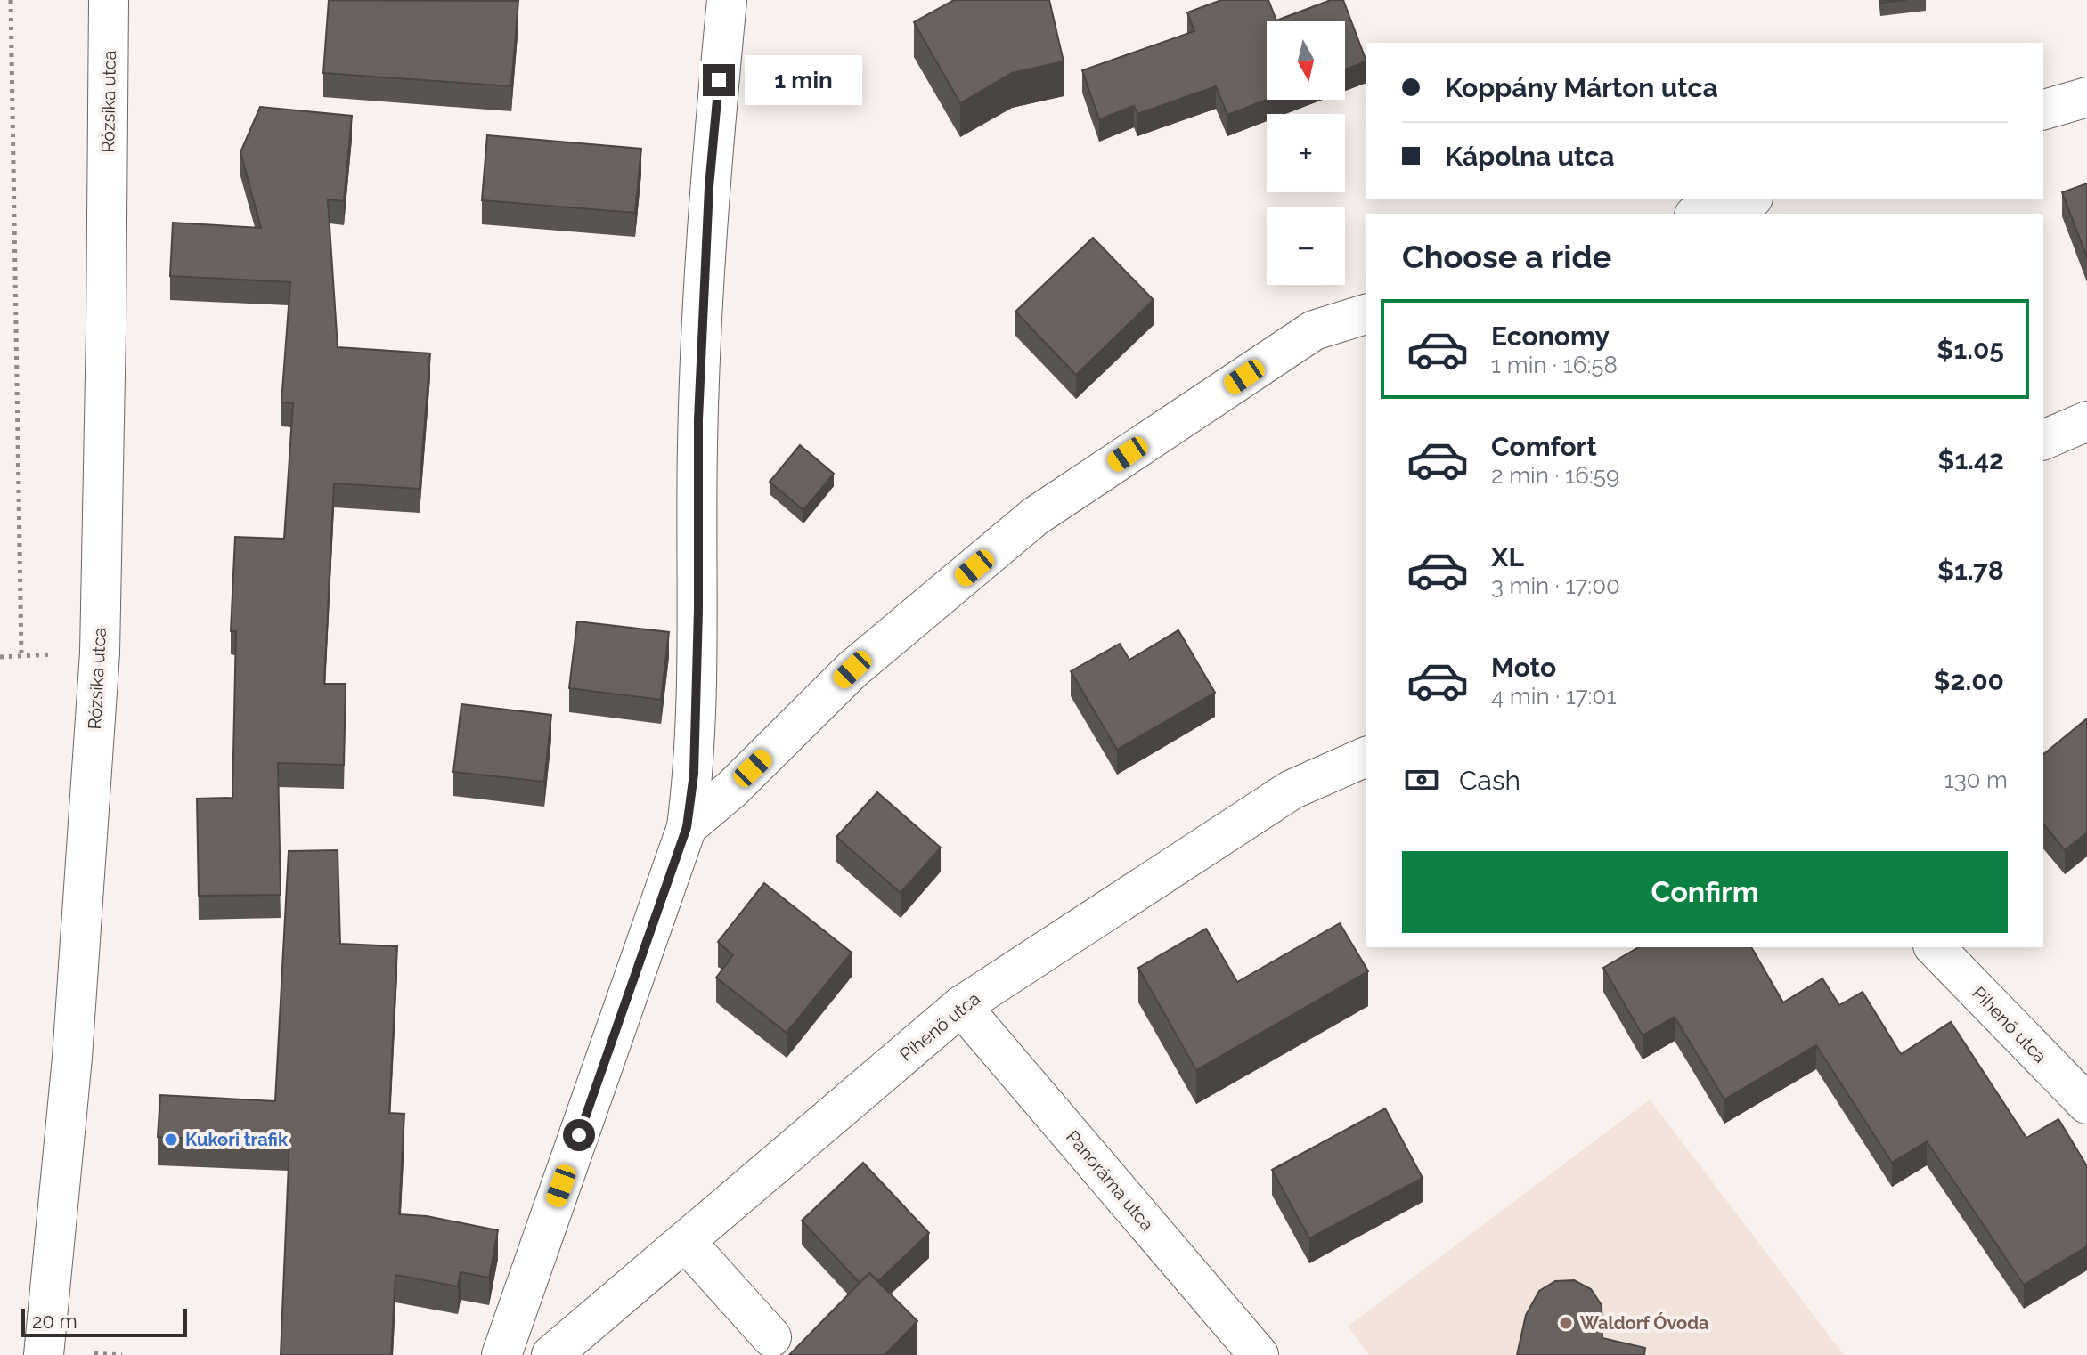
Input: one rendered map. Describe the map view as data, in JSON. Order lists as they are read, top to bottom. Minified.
{"streets":{"street":["Rózsika utca","Pihenő utca","Panoráma utca"]},"crossings":[["Pihenő utca","Panoráma utca"]],"places":["Kukori trafik","Waldorf Óvoda"],"scale_bar":"20 m","north":"bottom","page":{"map_buttons":["+","−"],"banner":["Koppány Márton utca","Kápolna utca"],"bubble":"1 min","heading":"Choose a ride","list":[{"name":"Economy","note":"1 min · 16:58","value":"$1.05"},{"name":"Comfort","note":"2 min · 16:59","value":"$1.42"},{"name":"XL","note":"3 min · 17:00","value":"$1.78"},{"name":"Moto","note":"4 min · 17:01","value":"$2.00"}],"pay":["Cash","130 m"],"buttons":"Confirm","scale":"20 m"}}
